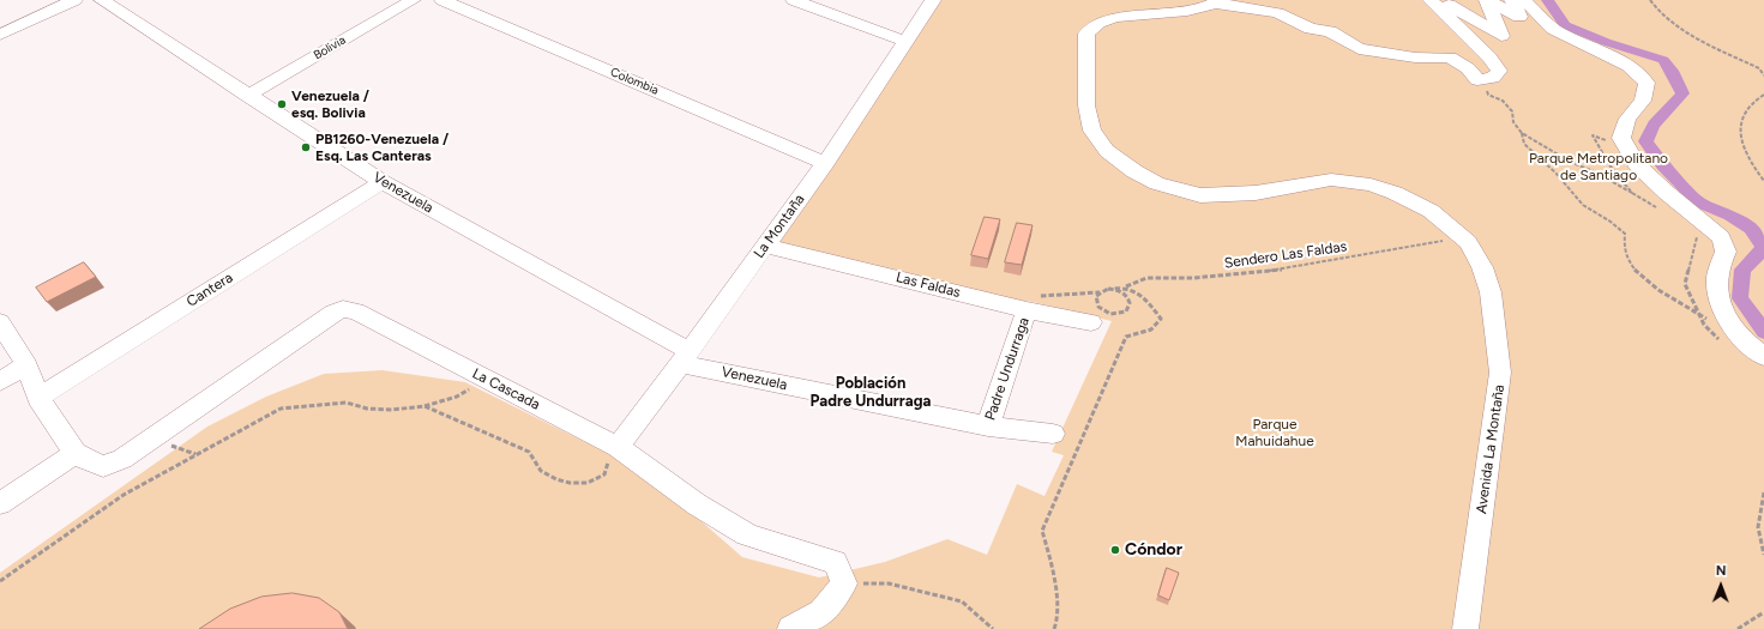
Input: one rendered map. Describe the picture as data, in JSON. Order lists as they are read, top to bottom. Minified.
{"streets":{"street":["Bolivia","Colombia","Venezuela","La Montaña","Las Faldas","Cantera","Padre Undurraga","La Cascada","Avenida La Montaña"],"path":["Sendero Las Faldas"]},"crossings":[["Bolivia","Venezuela"],["Colombia","La Montaña"],["Venezuela","La Montaña"],["Venezuela","Cantera"],["Venezuela","Padre Undurraga"],["La Montaña","Las Faldas"],["La Montaña","La Cascada"],["Sendero Las Faldas","Las Faldas"],["Las Faldas","Padre Undurraga"]],"districts":["Población Padre Undurraga"],"parks":["Parque Metropolitano de Santiago","Parque Mahuidahue"],"places":["Venezuela / esq. Bolivia","PB1260-Venezuela / Esq. Las Canteras","Cóndor"],"north":"top"}
